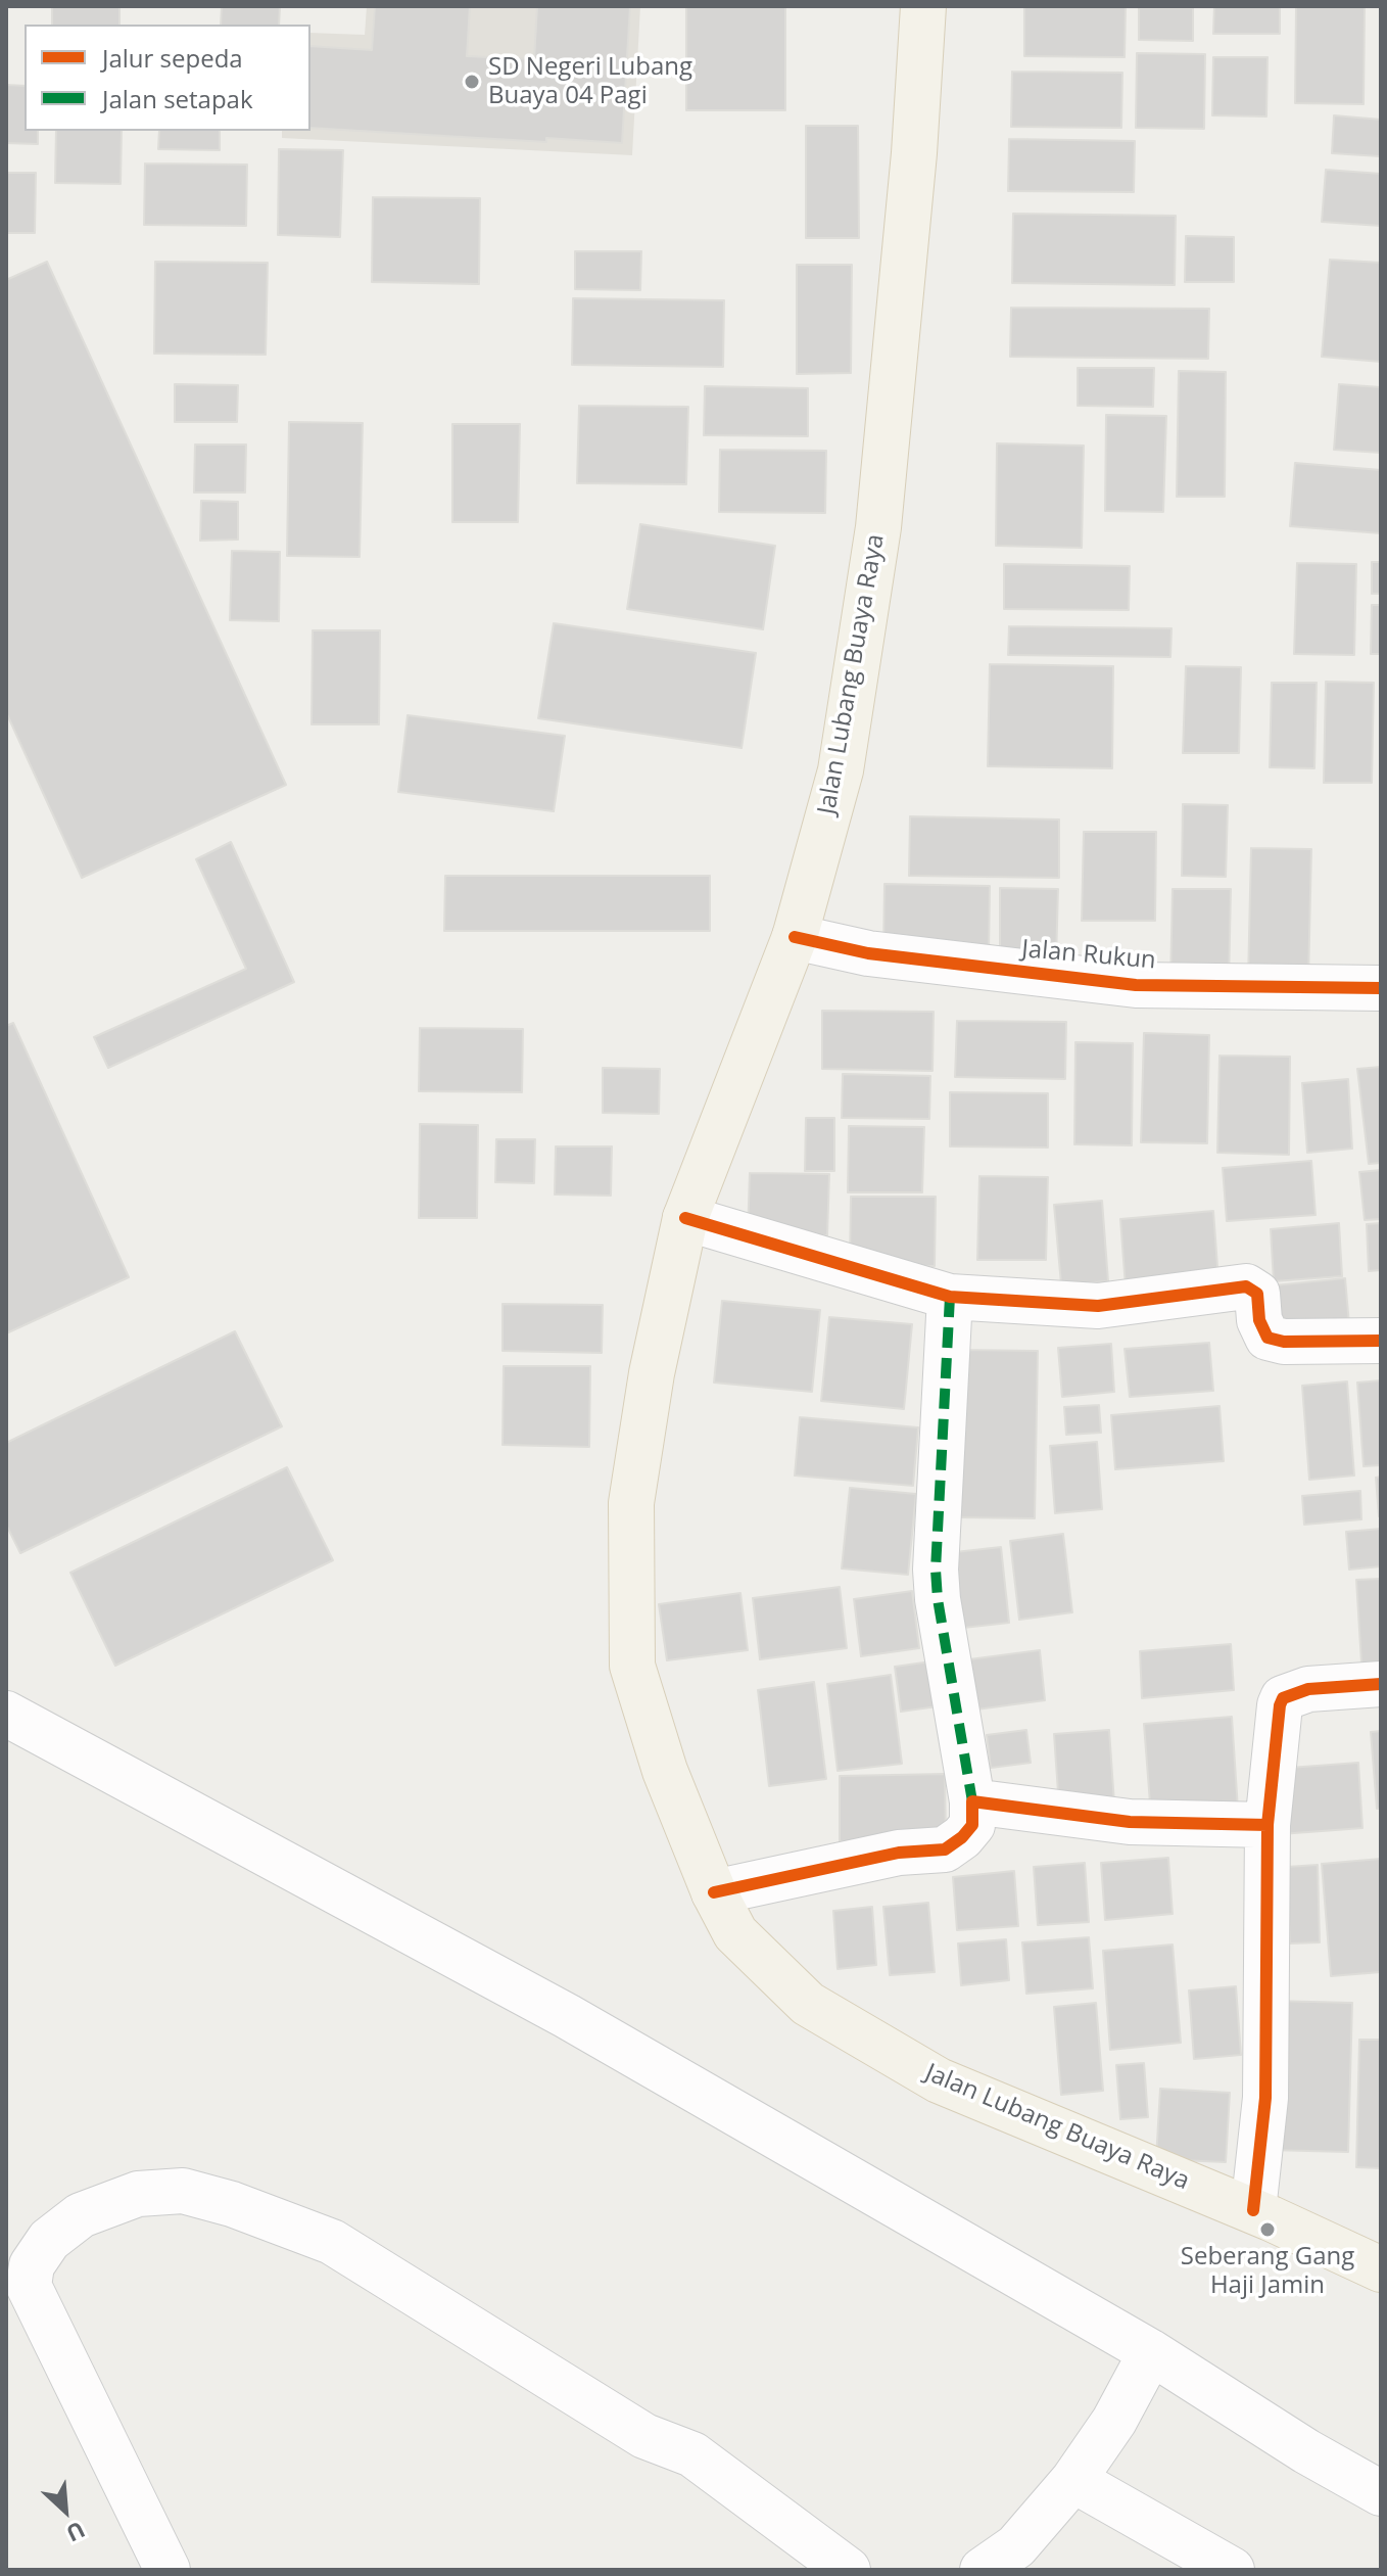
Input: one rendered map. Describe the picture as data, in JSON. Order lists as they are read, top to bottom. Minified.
{"streets":{"main road":["Jalan Lubang Buaya Raya"],"street":["Jalan Rukun"]},"crossings":[["Jalan Lubang Buaya Raya","Jalan Rukun"]],"places":["SD Negeri Lubang Buaya 04 Pagi","Seberang Gang Haji Jamin"],"legend":["Jalur sepeda","Jalan setapak"],"north":"bottom right"}
